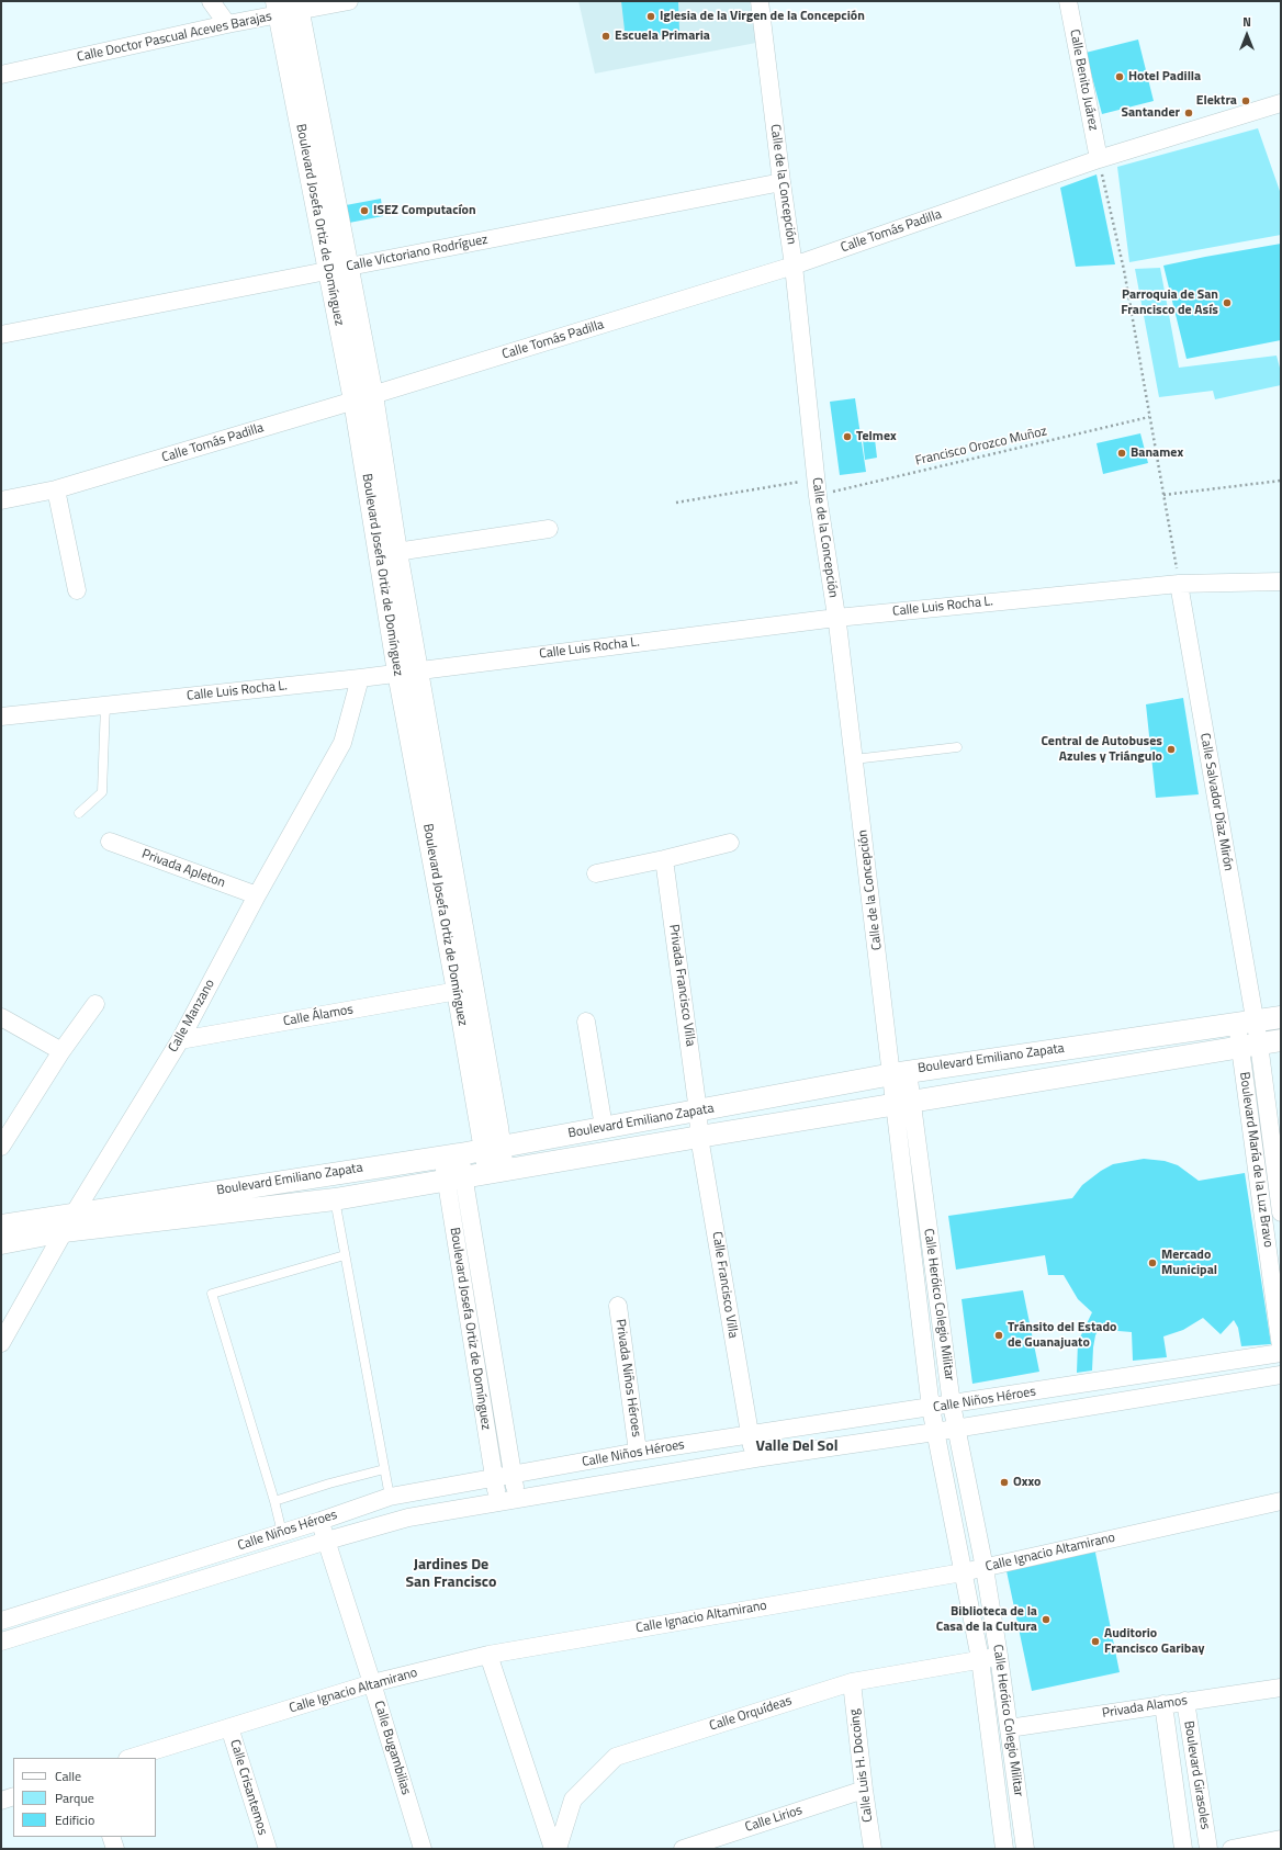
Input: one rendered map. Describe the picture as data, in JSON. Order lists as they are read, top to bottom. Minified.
{"streets":{"street":["Calle Doctor Pascual Aceves Barajas","Calle Benito Juárez","Calle de la Concepción","Boulevard Josefa Ortiz de Domínguez","Calle Tomás Padilla","Calle Victoriano Rodríguez","Calle Luis Rocha L.","Calle Salvador Díaz Mirón","Privada Apleton","Privada Francisco Villa","Calle Manzano","Calle Álamos","Boulevard Emiliano Zapata","Boulevard María de la Luz Bravo","Calle Francisco Villa","Calle Heróico Colegio Militar","Privada Niños Héroes","Calle Niños Héroes","Calle Ignacio Altamirano","Privada Alamos","Calle Orquídeas","Calle Bugambilias","Calle Luis H. Docoing","Boulevard Girasoles","Calle Crisantemos","Calle Lirios"],"path":["Francisco Orozco Muñoz"]},"crossings":[["Calle Doctor Pascual Aceves Barajas","Boulevard Josefa Ortiz de Domínguez"],["Calle Benito Juárez","Calle Tomás Padilla"],["Calle de la Concepción","Calle Tomás Padilla"],["Calle de la Concepción","Calle Victoriano Rodríguez"],["Calle de la Concepción","Francisco Orozco Muñoz"],["Calle de la Concepción","Calle Luis Rocha L."],["Calle de la Concepción","Boulevard Emiliano Zapata"],["Calle de la Concepción","Calle Heróico Colegio Militar"],["Boulevard Josefa Ortiz de Domínguez","Calle Tomás Padilla"],["Boulevard Josefa Ortiz de Domínguez","Calle Victoriano Rodríguez"],["Boulevard Josefa Ortiz de Domínguez","Calle Luis Rocha L."],["Boulevard Josefa Ortiz de Domínguez","Calle Álamos"],["Boulevard Josefa Ortiz de Domínguez","Boulevard Emiliano Zapata"],["Boulevard Josefa Ortiz de Domínguez","Calle Niños Héroes"],["Calle Luis Rocha L.","Calle Salvador Díaz Mirón"],["Calle Luis Rocha L.","Calle Manzano"],["Calle Salvador Díaz Mirón","Boulevard Emiliano Zapata"],["Calle Salvador Díaz Mirón","Boulevard María de la Luz Bravo"],["Privada Apleton","Calle Manzano"],["Privada Francisco Villa","Boulevard Emiliano Zapata"],["Privada Francisco Villa","Calle Francisco Villa"],["Calle Manzano","Calle Álamos"],["Calle Manzano","Boulevard Emiliano Zapata"],["Boulevard Emiliano Zapata","Boulevard María de la Luz Bravo"],["Boulevard Emiliano Zapata","Calle Francisco Villa"],["Boulevard Emiliano Zapata","Calle Heróico Colegio Militar"],["Calle Francisco Villa","Calle Niños Héroes"],["Calle Heróico Colegio Militar","Calle Niños Héroes"],["Calle Heróico Colegio Militar","Calle Ignacio Altamirano"],["Calle Heróico Colegio Militar","Privada Alamos"],["Calle Heróico Colegio Militar","Calle Orquídeas"],["Privada Niños Héroes","Calle Niños Héroes"],["Calle Niños Héroes","Calle Bugambilias"],["Calle Ignacio Altamirano","Calle Bugambilias"],["Calle Ignacio Altamirano","Calle Crisantemos"],["Privada Alamos","Boulevard Girasoles"],["Calle Orquídeas","Calle Luis H. Docoing"],["Calle Luis H. Docoing","Calle Lirios"]],"districts":["Valle Del Sol","Jardines De San Francisco"],"places":["Iglesia de la Virgen de la Concepción","Escuela Primaria","Hotel Padilla","Elektra","Santander","ISEZ Computacíon","Parroquia de San Francisco de Asís","Telmex","Banamex","Central de Autobuses Azules y Triángulo","Mercado Municipal","Tránsito del Estado de Guanajuato","Oxxo","Biblioteca de la Casa de la Cultura","Auditorio Francisco Garibay"],"legend":["Calle","Parque","Edificio"],"north":"top"}
